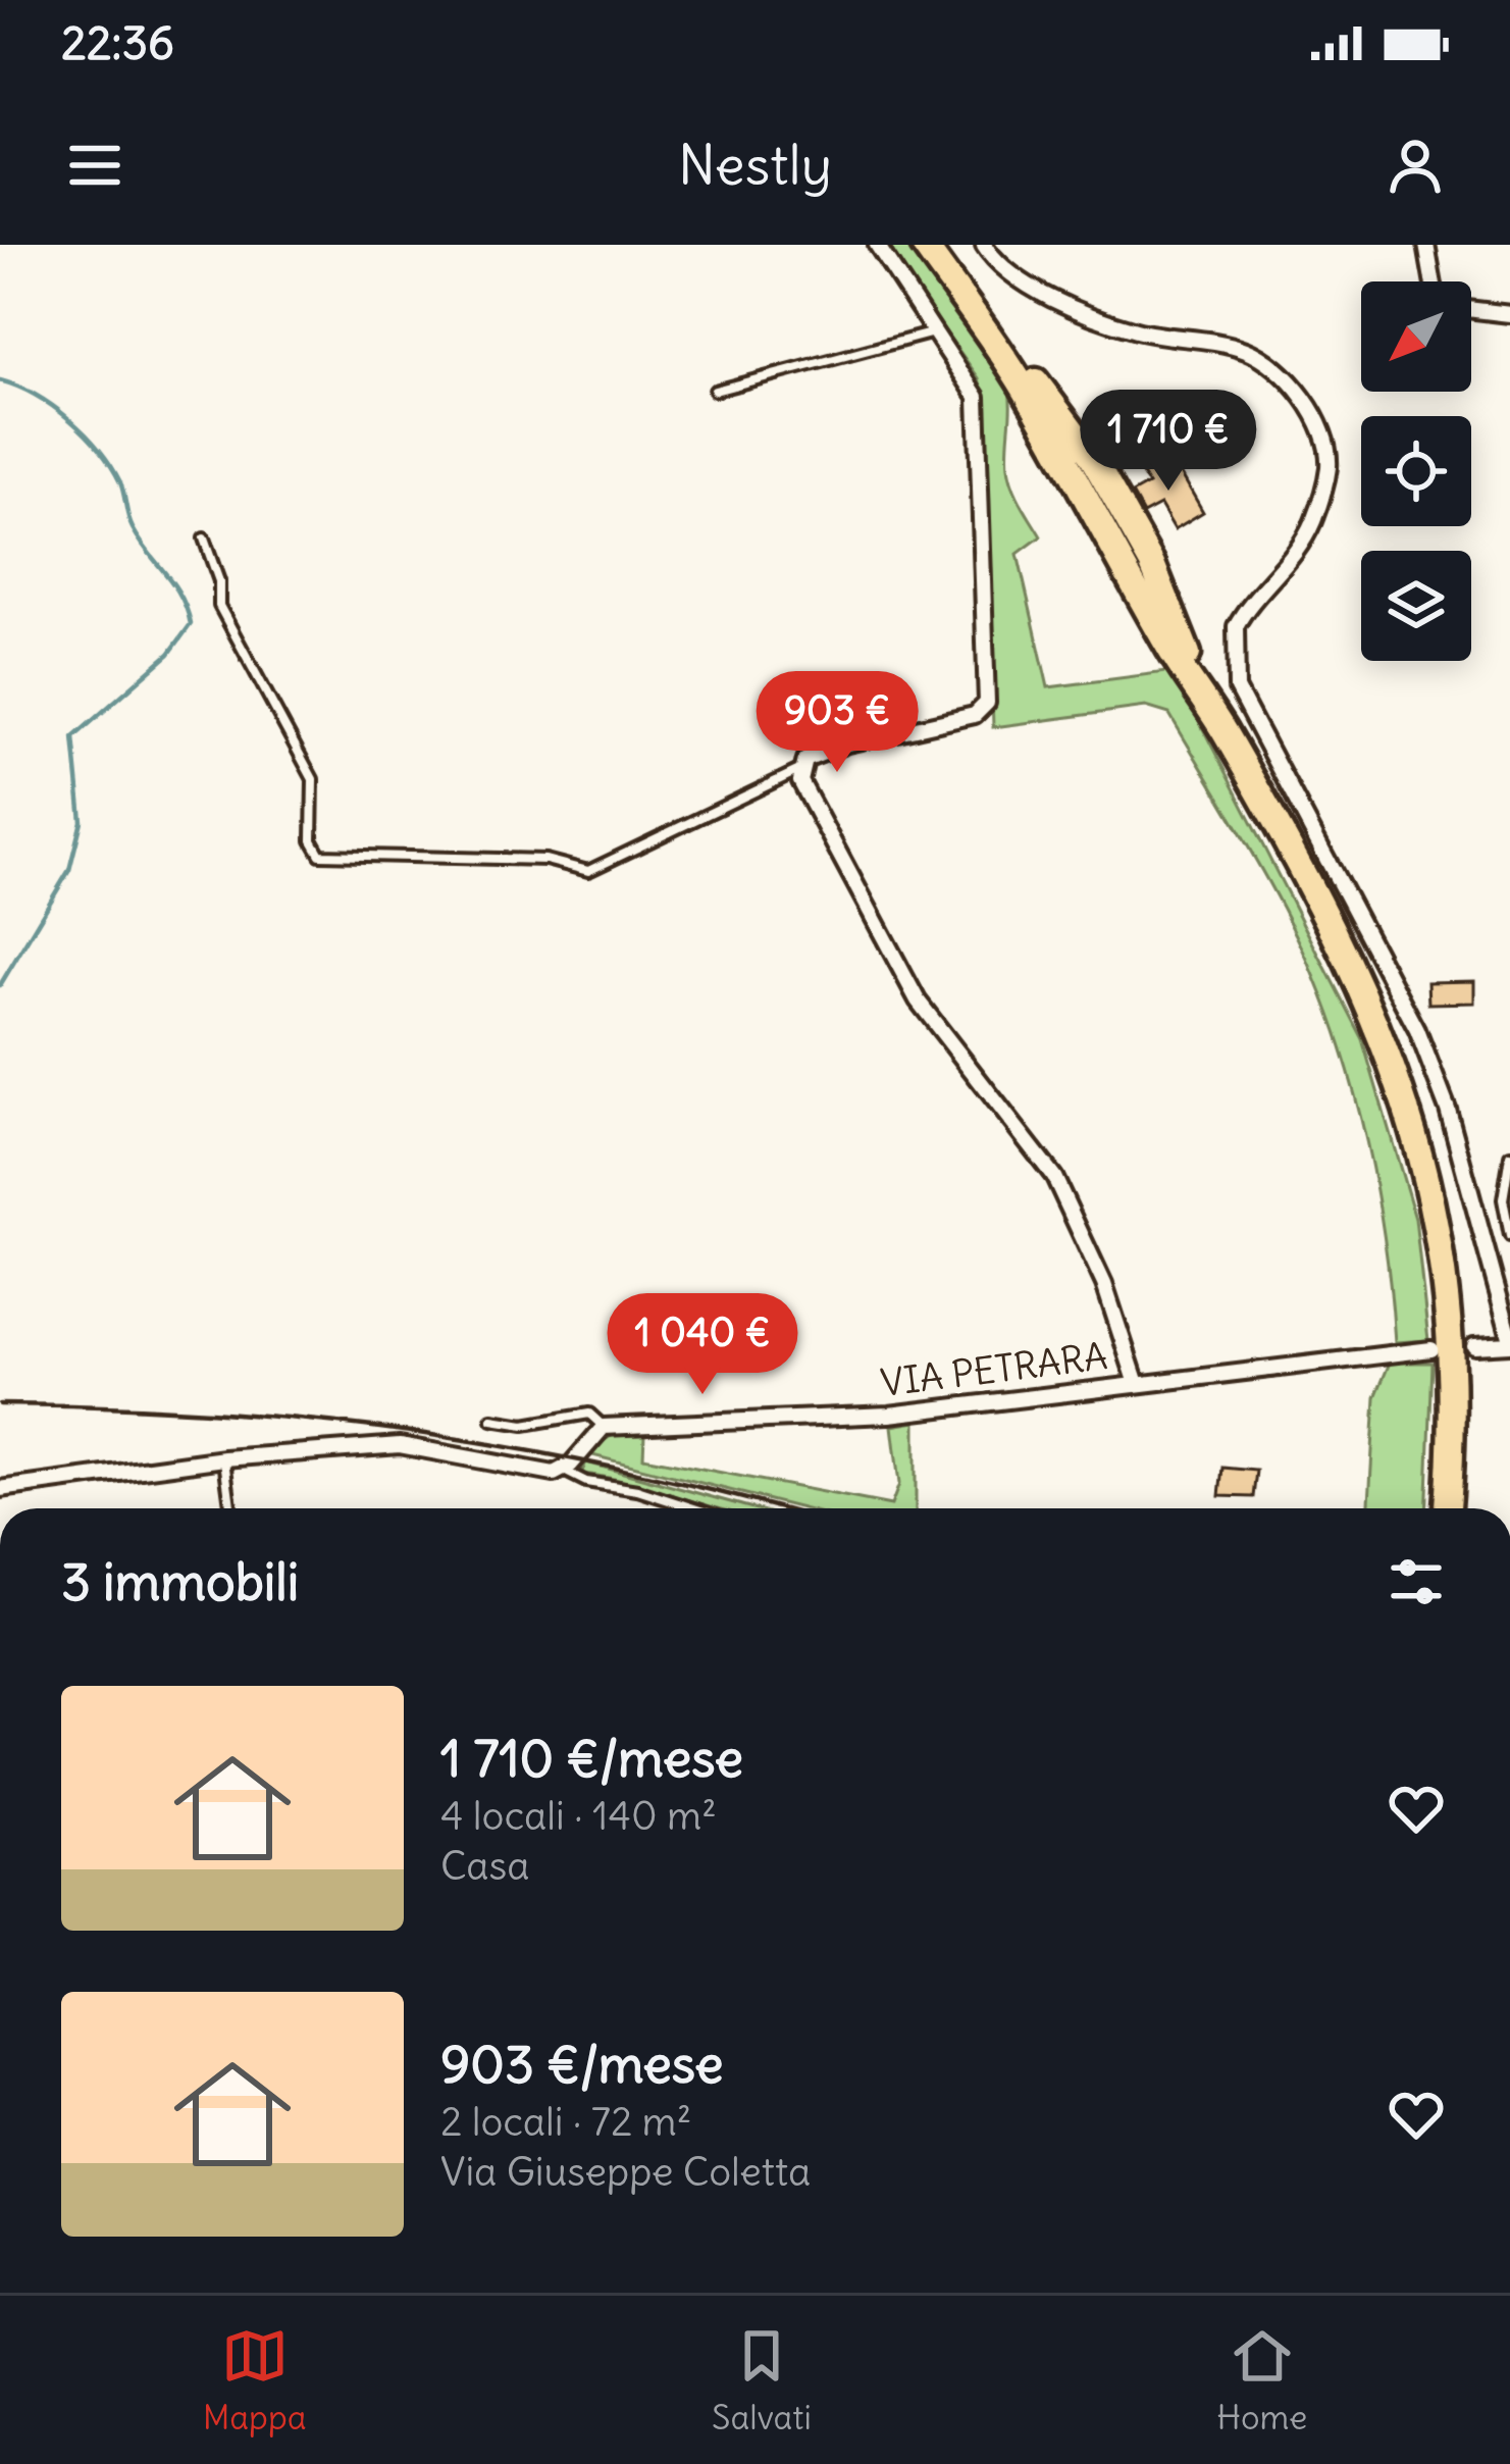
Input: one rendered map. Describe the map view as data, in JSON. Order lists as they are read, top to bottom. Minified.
{"streets":{"street":["VIA PETRARA"]},"north":"bottom left","page":{"status":"22:36","header":"Nestly","price":["1 710 €","903 €","1 040 €"],"heading":"3 immobili","list":[{"name":"1 710 €/mese","note":"4 locali · 140 m² · Casa"},{"name":"903 €/mese","note":"2 locali · 72 m² · Via Giuseppe Coletta"}],"tabs":["Mappa","Salvati","Home"]}}
